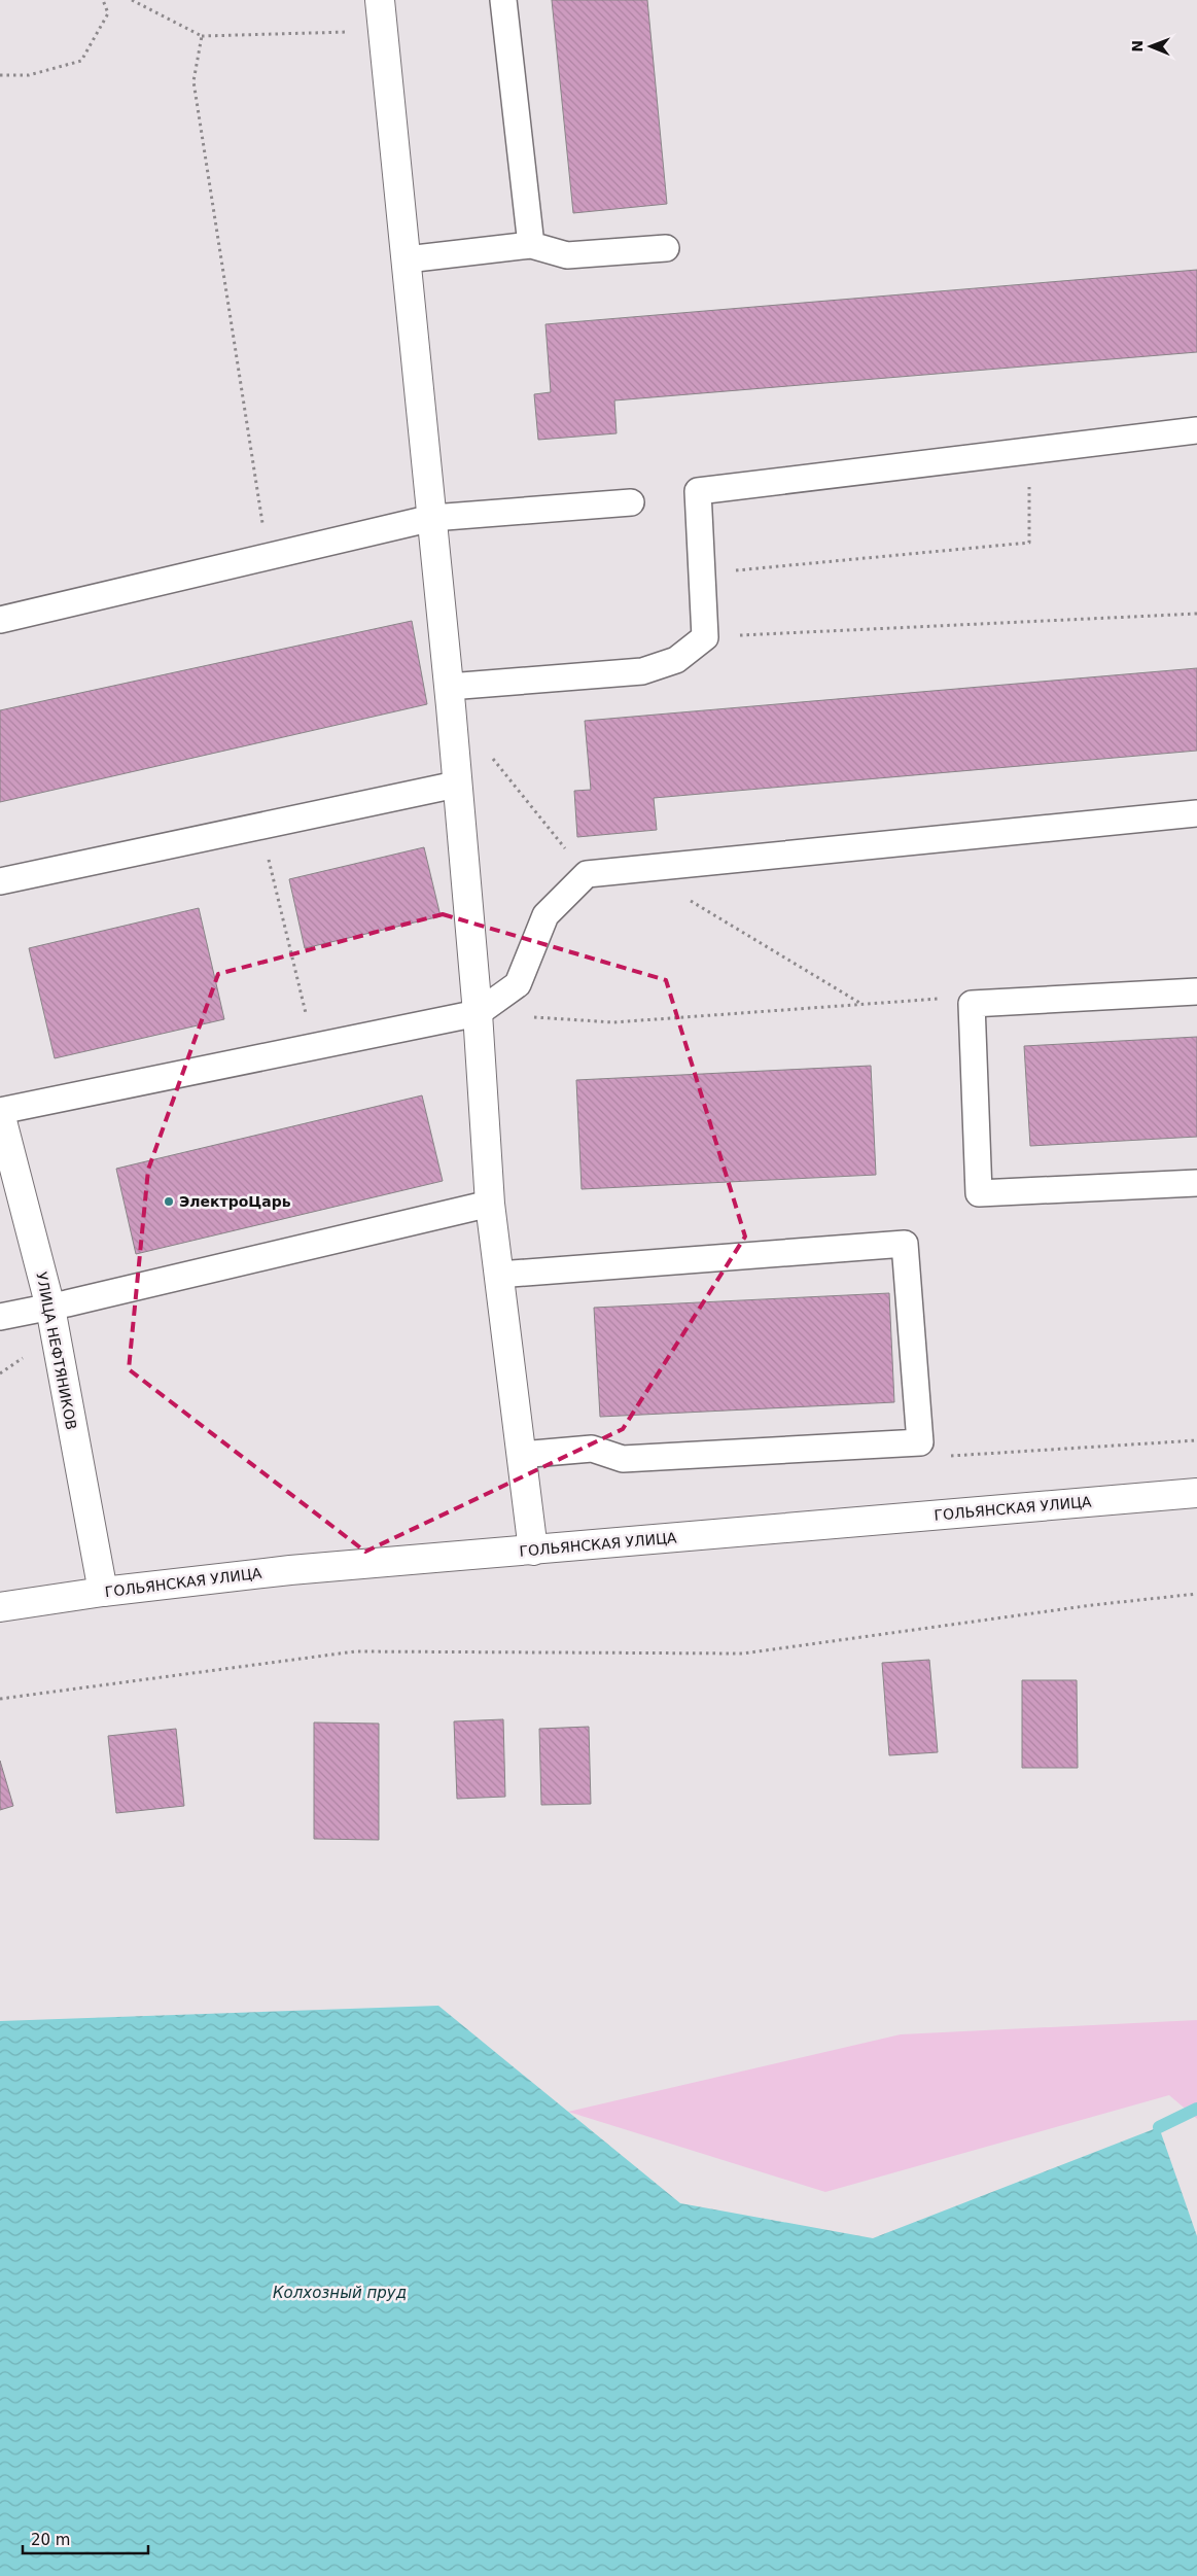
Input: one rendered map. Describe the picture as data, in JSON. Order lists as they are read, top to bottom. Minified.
{"streets":{"street":["УЛИЦА НЕФТЯНИКОВ","ГОЛЬЯНСКАЯ УЛИЦА"]},"crossings":[["УЛИЦА НЕФТЯНИКОВ","ГОЛЬЯНСКАЯ УЛИЦА"]],"water":["Колхозный пруд"],"places":["ЭлектроЦарь"],"scale_bar":"20 m","north":"left"}
